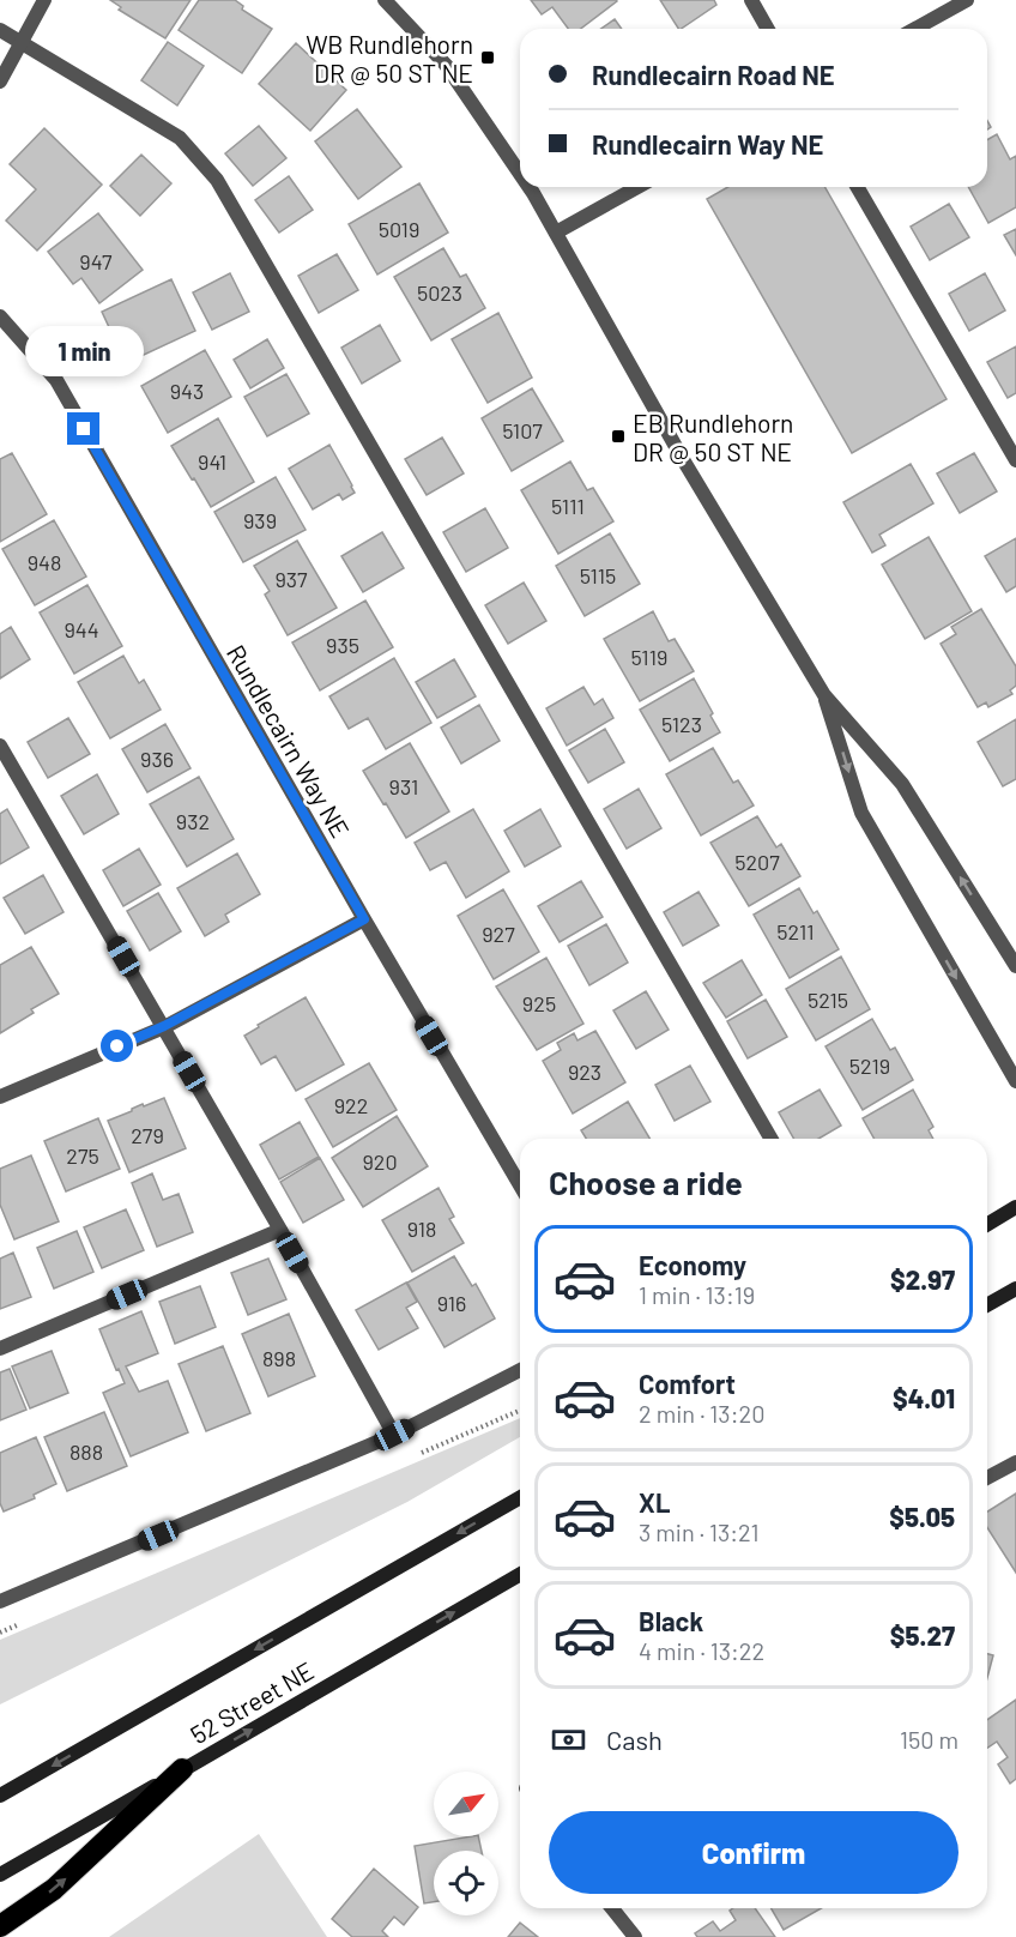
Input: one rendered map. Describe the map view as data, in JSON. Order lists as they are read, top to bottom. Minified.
{"streets":{"main road":["52 Street NE"],"street":["Rundlecairn Way NE"]},"places":{"transit":["WB Rundlehorn DR @ 50 ST NE","EB Rundlehorn DR @ 50 ST NE"]},"house_numbers":["5019","947","5023","943","5107","941","5111","939","948","5115","937","944","935","5119","5123","936","931","932","5207","5211","927","5215","925","5219","923","922","279","275","920","918","916","898","888"],"north":"top right","page":{"banner":["Rundlecairn Road NE","Rundlecairn Way NE"],"bubble":"1 min","heading":"Choose a ride","list":[{"name":"Economy","note":"1 min · 13:19","value":"$2.97"},{"name":"Comfort","note":"2 min · 13:20","value":"$4.01"},{"name":"XL","note":"3 min · 13:21","value":"$5.05"},{"name":"Black","note":"4 min · 13:22","value":"$5.27"}],"pay":["Cash","150 m"],"buttons":"Confirm"}}
